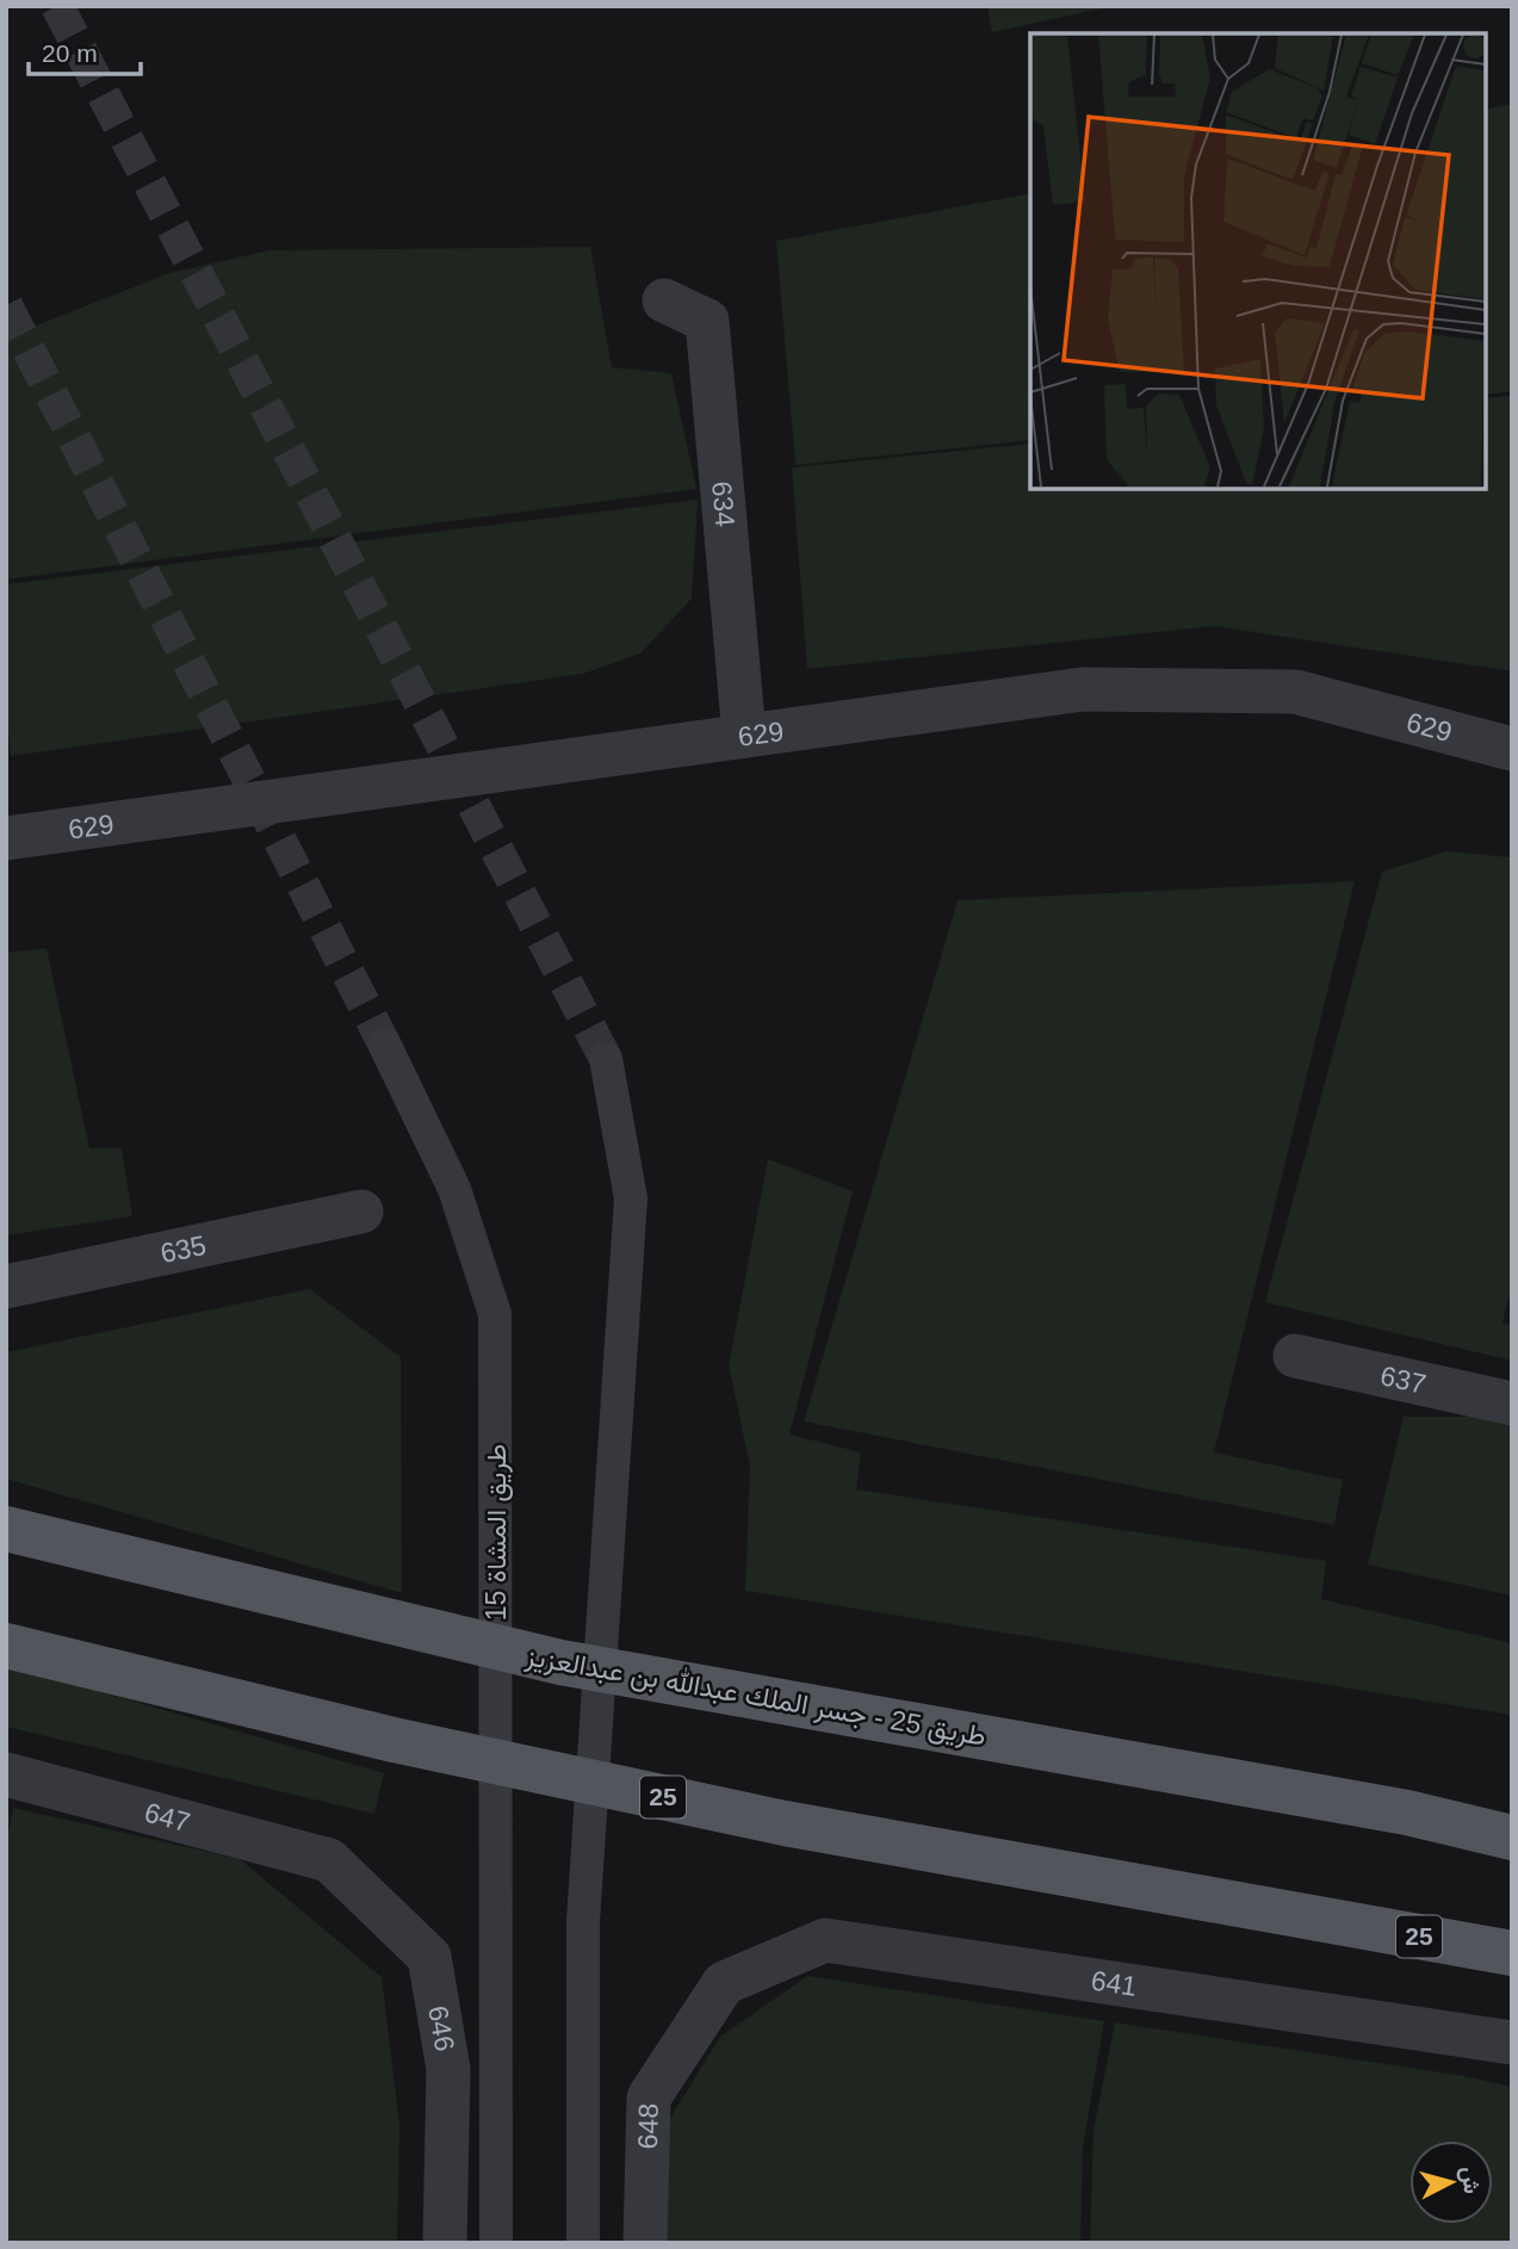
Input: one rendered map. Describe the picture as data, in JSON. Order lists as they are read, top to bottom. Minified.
{"streets":{"main road":["طريق 25 - جسر الملك عبدالله بن عبدالعزيز","25"],"street":["634","629","635","637","طريق المشاة 15","647","641","646","648"]},"crossings":[["634","629"],["647","646"],["641","648"]],"scale_bar":"20 m","north":"right"}
